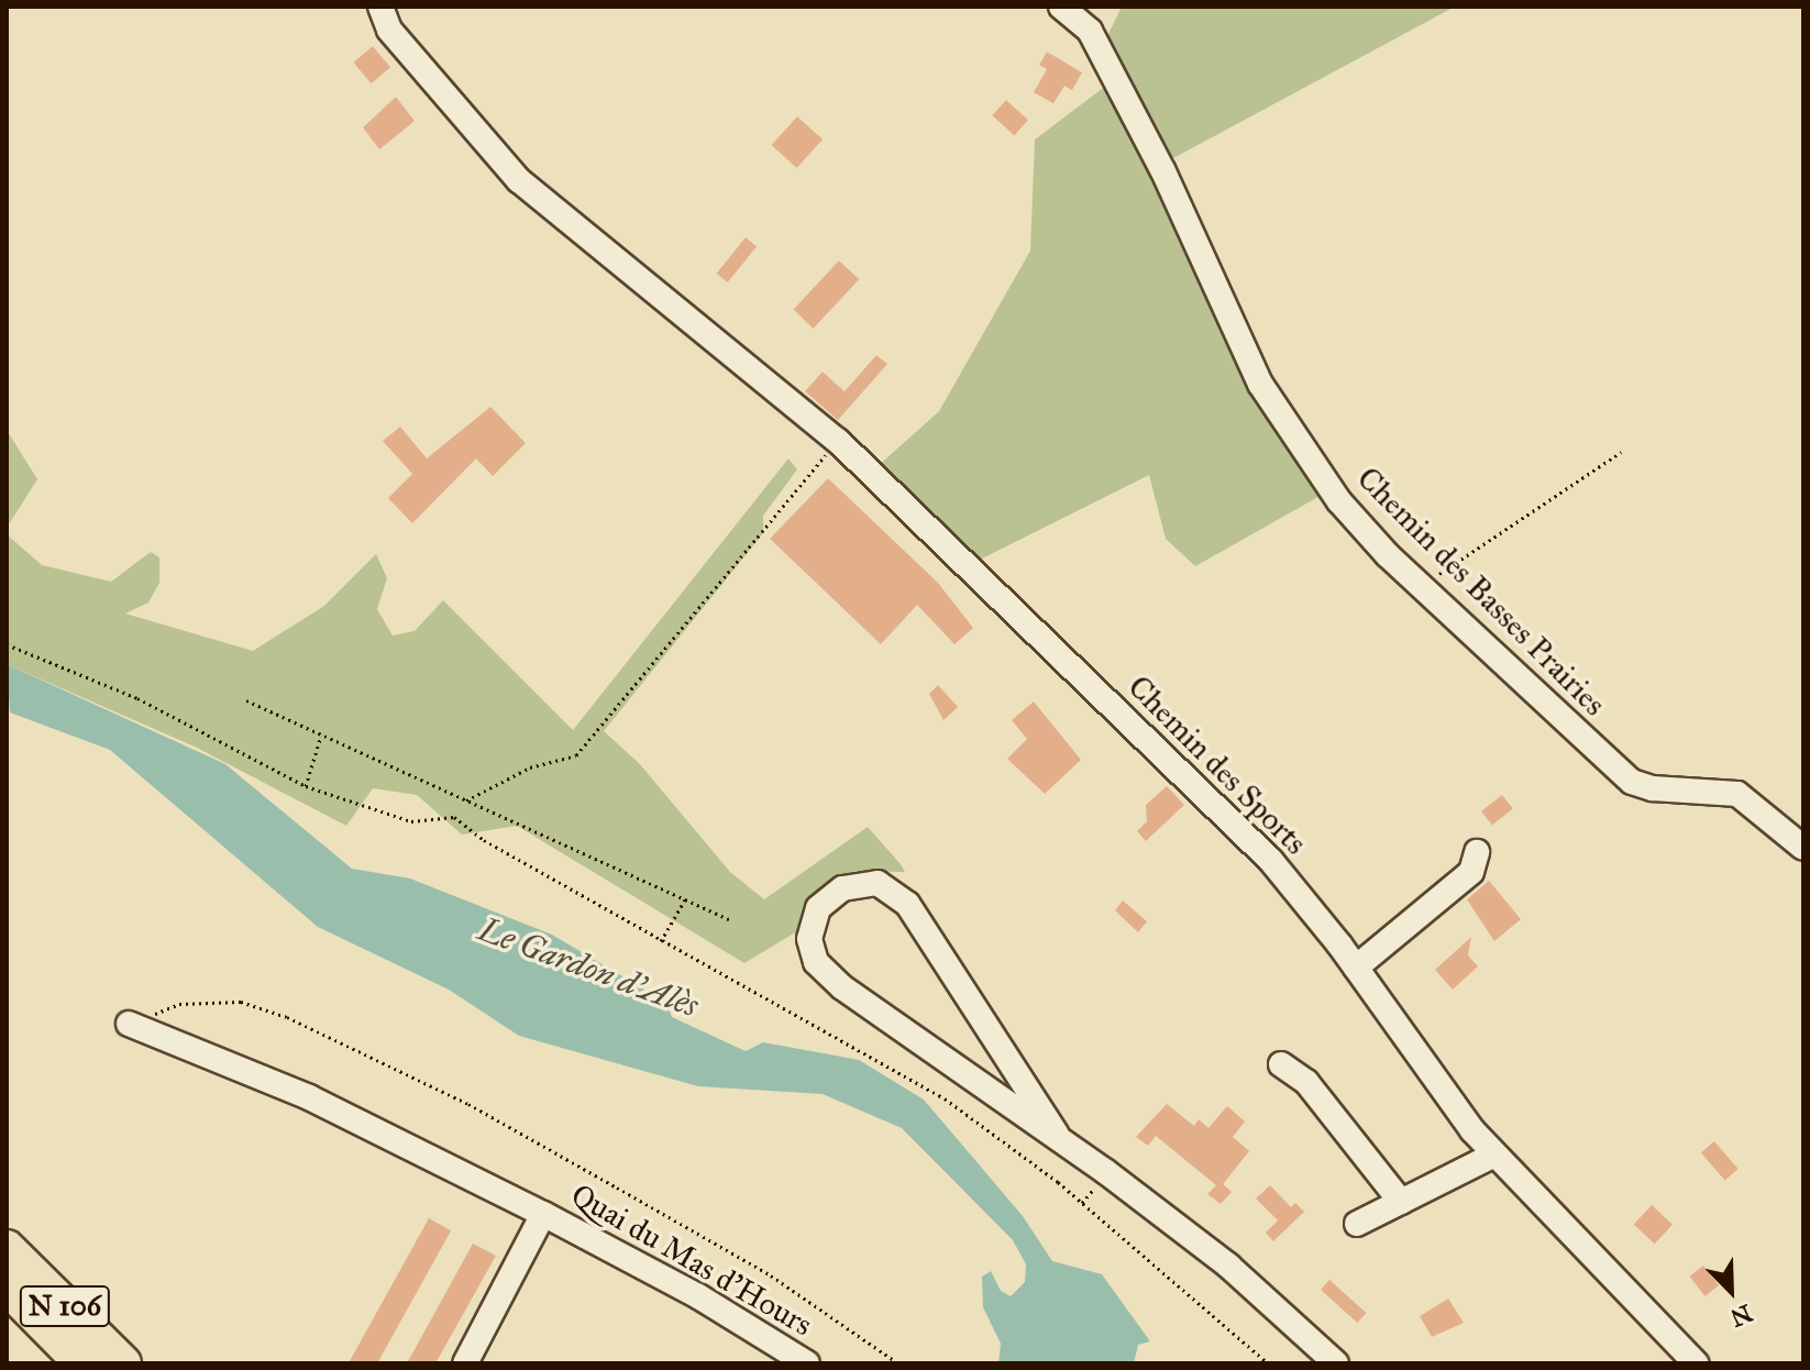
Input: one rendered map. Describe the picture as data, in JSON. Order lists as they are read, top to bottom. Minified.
{"streets":{"highway":["N 106"],"street":["Chemin des Basses Prairies","Chemin des Sports","Quai du Mas d'Hours"]},"water":["Le Gardon d'Alès"],"north":"bottom right"}
